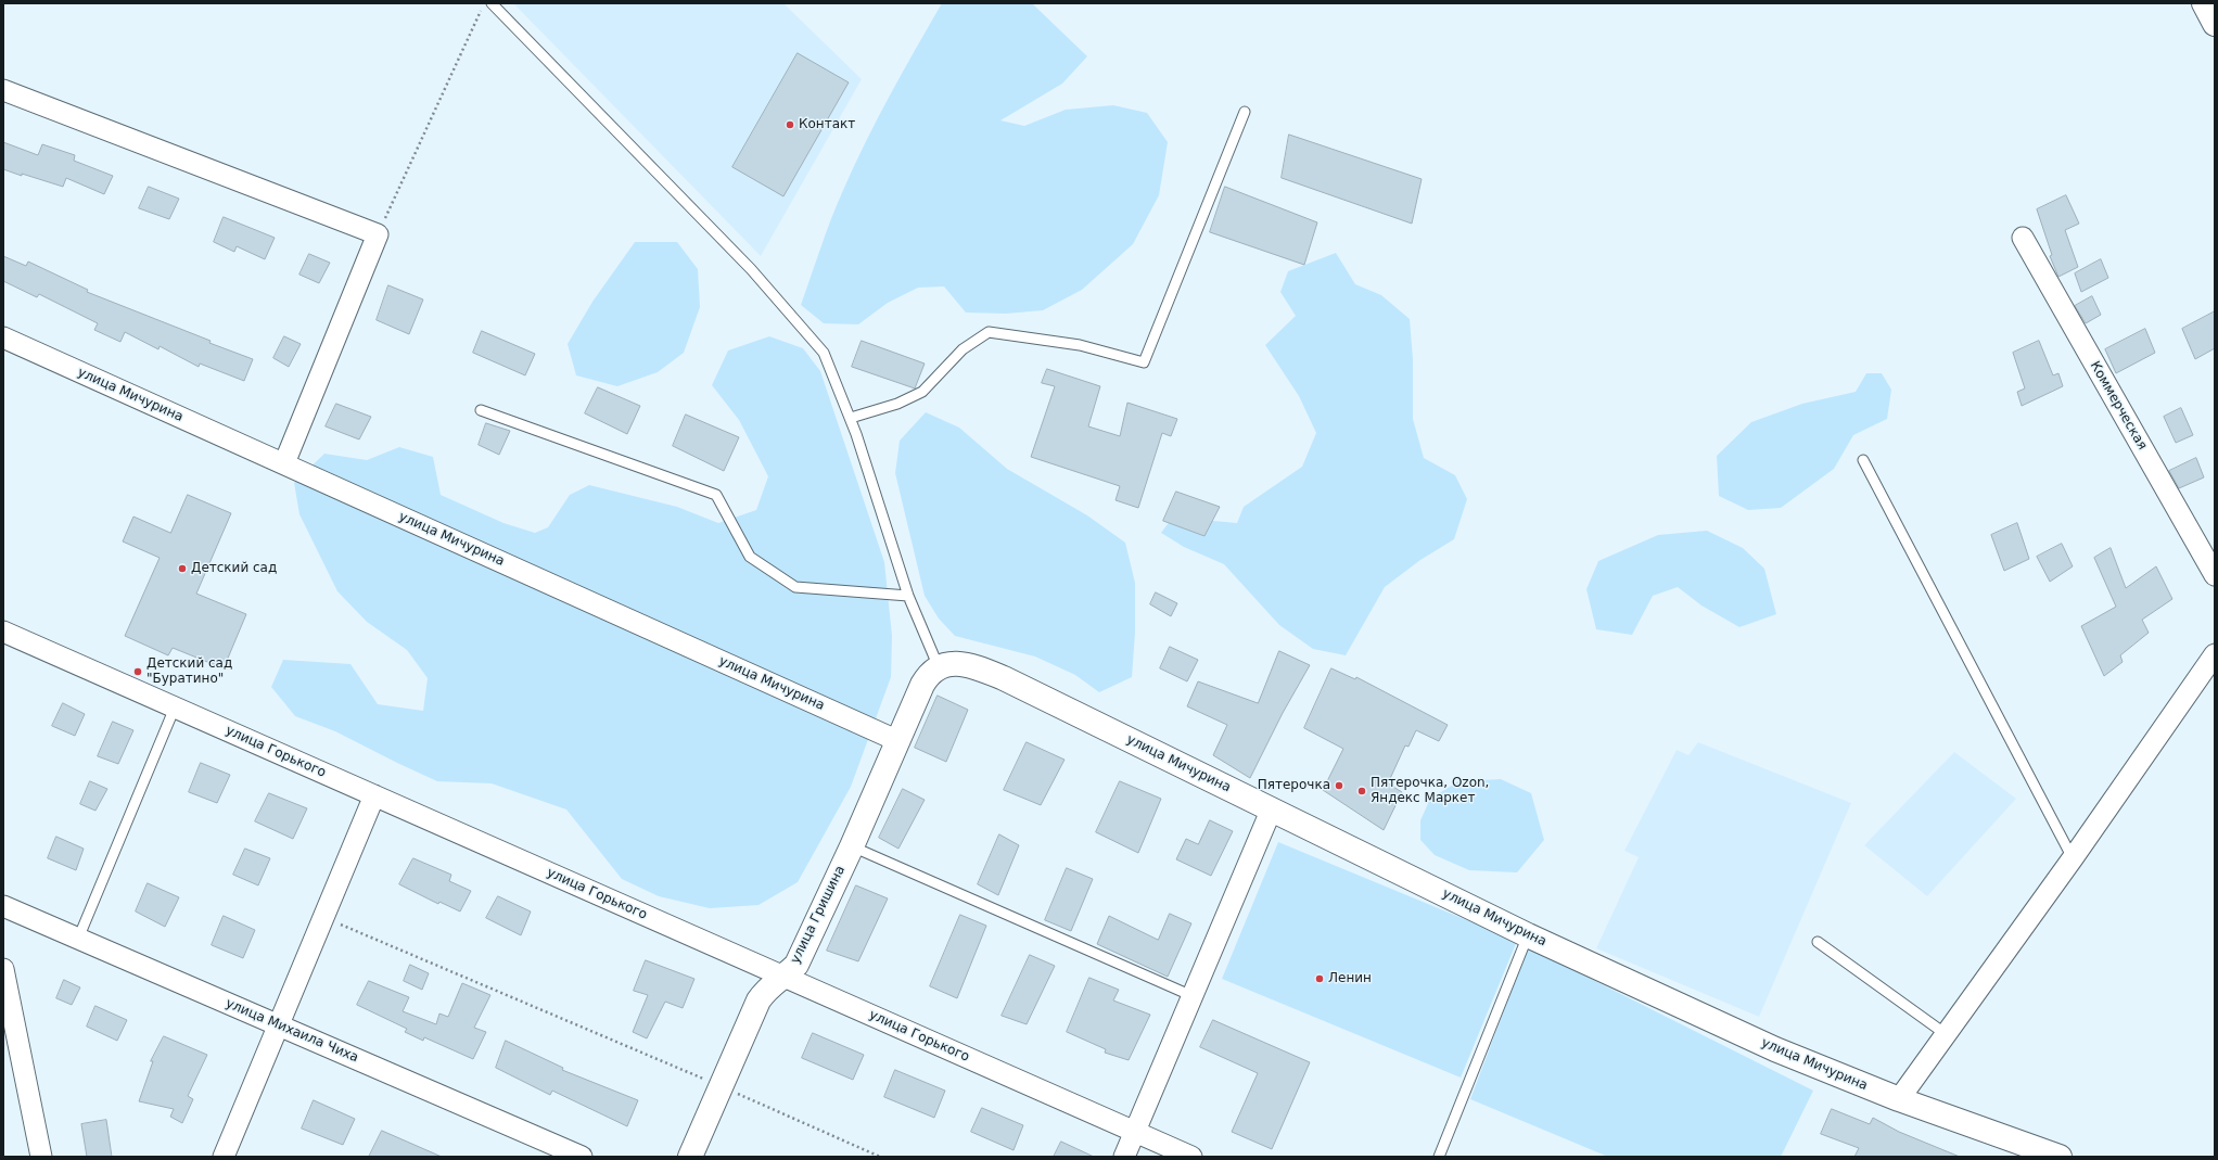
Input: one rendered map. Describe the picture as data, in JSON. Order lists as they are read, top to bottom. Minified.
{"streets":{"street":["улица Мичурина","Коммерческая","улица Горького","улица Гришина","улица Михаила Чиха"]},"crossings":[["улица Мичурина","улица Гришина"],["улица Горького","улица Гришина"]],"places":["Контакт","Детский сад","Детский сад \"Буратино\"","Пятерочка","Пятерочка, Ozon, Яндекс Маркет","Ленин"]}
